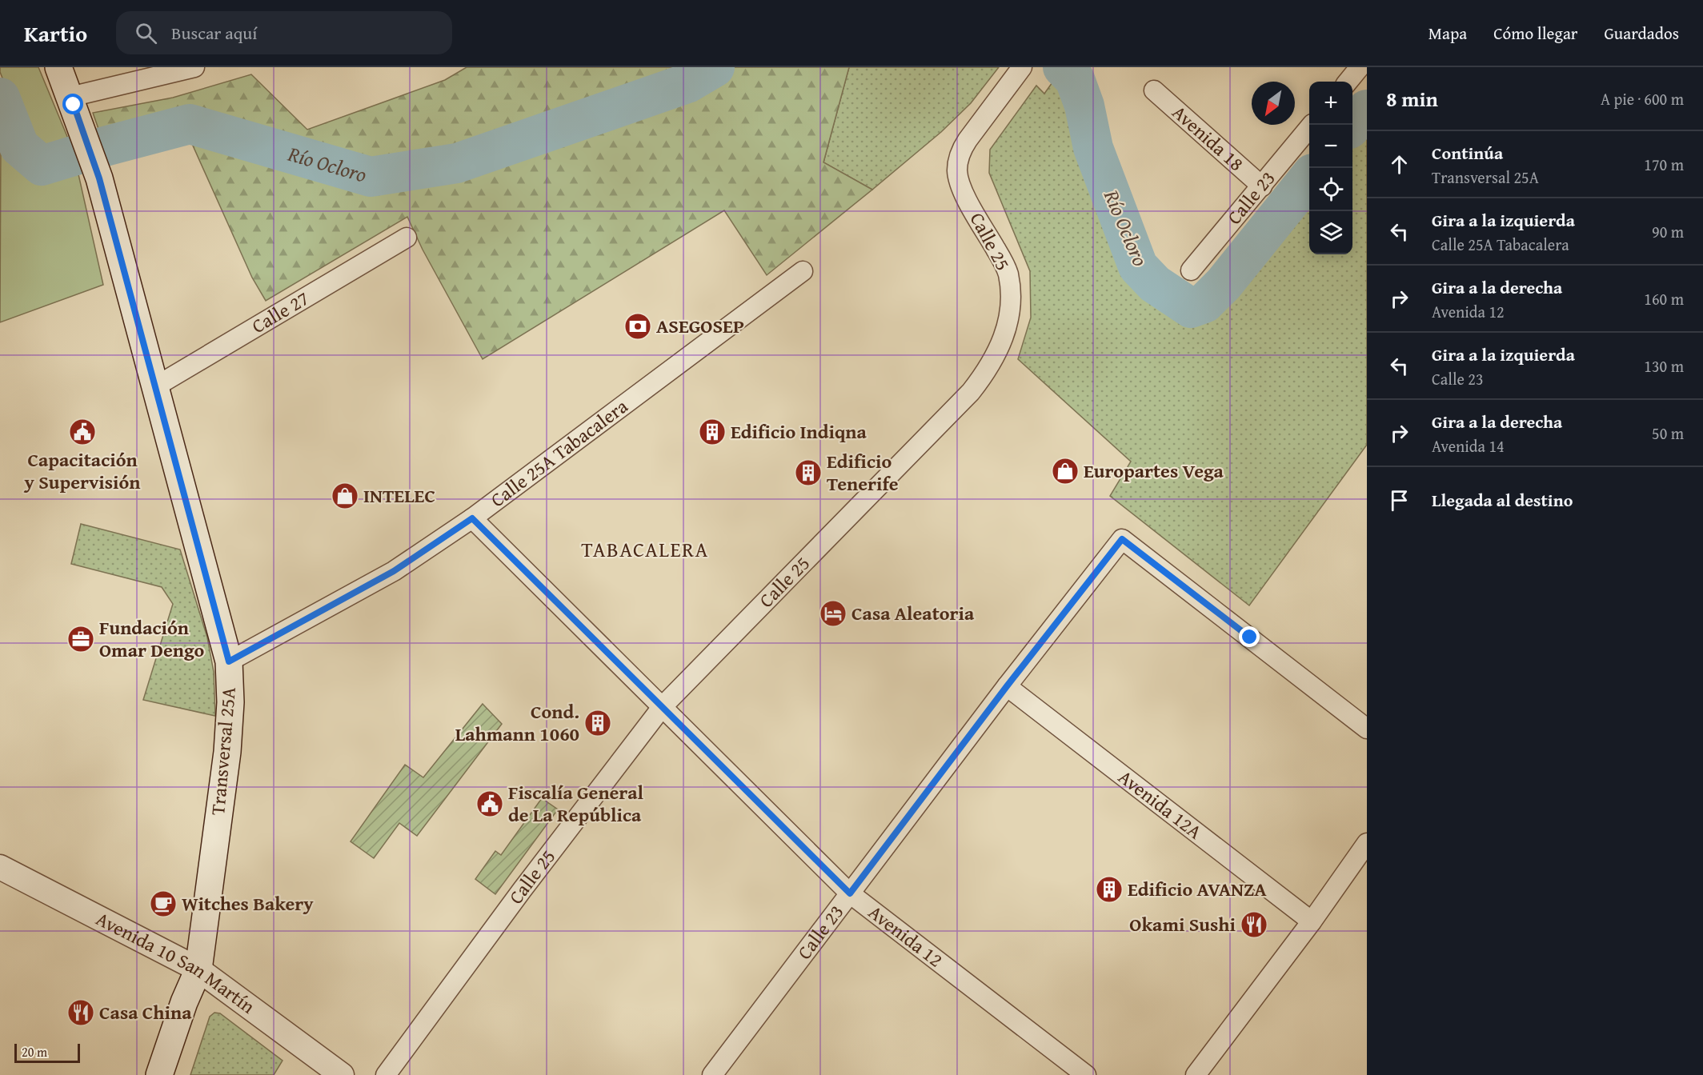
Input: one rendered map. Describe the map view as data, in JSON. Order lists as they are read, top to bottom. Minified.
{"streets":{"main road":["Transversal 25A"],"street":["Avenida 18","Calle 23","Calle 25","Calle 27","Calle 25A Tabacalera","Avenida 12A","Avenida 12","Avenida 10 San Martín"]},"crossings":[["Avenida 18","Calle 23"],["Calle 23","Avenida 12A"],["Calle 23","Avenida 12"],["Calle 25","Avenida 12"],["Calle 27","Transversal 25A"],["Calle 25A Tabacalera","Transversal 25A"],["Calle 25A Tabacalera","Avenida 12"],["Transversal 25A","Avenida 10 San Martín"]],"districts":["TABACALERA"],"water":["Río Ocloro"],"places":{"bank":["ASEGOSEP"],"public building":["Capacitación y Supervisión","Fiscalía General de La República"],"building":["Edificio Indiqna","Edificio Tenerife","Cond. Lahmann 1060","Edificio AVANZA"],"shop":["Europartes Vega","INTELEC"],"hotel":["Casa Aleatoria"],"office":["Fundación Omar Dengo"],"cafe":["Witches Bakery"],"restaurant":["Okami Sushi","Casa China"]},"scale_bar":"20 m","north":"bottom left","page":{"header":"Kartio","search":"Buscar aquí","nav":["Mapa","Cómo llegar","Guardados"],"heading":["8 min","A pie · 600 m"],"map_buttons":["+","−"],"list":[["Continúa","Transversal 25A","170 m"],["Gira a la izquierda","Calle 25A Tabacalera","90 m"],["Gira a la derecha","Avenida 12","160 m"],["Gira a la izquierda","Calle 23","130 m"],["Gira a la derecha","Avenida 14","50 m"],"Llegada al destino"],"scale":"20 m"}}
